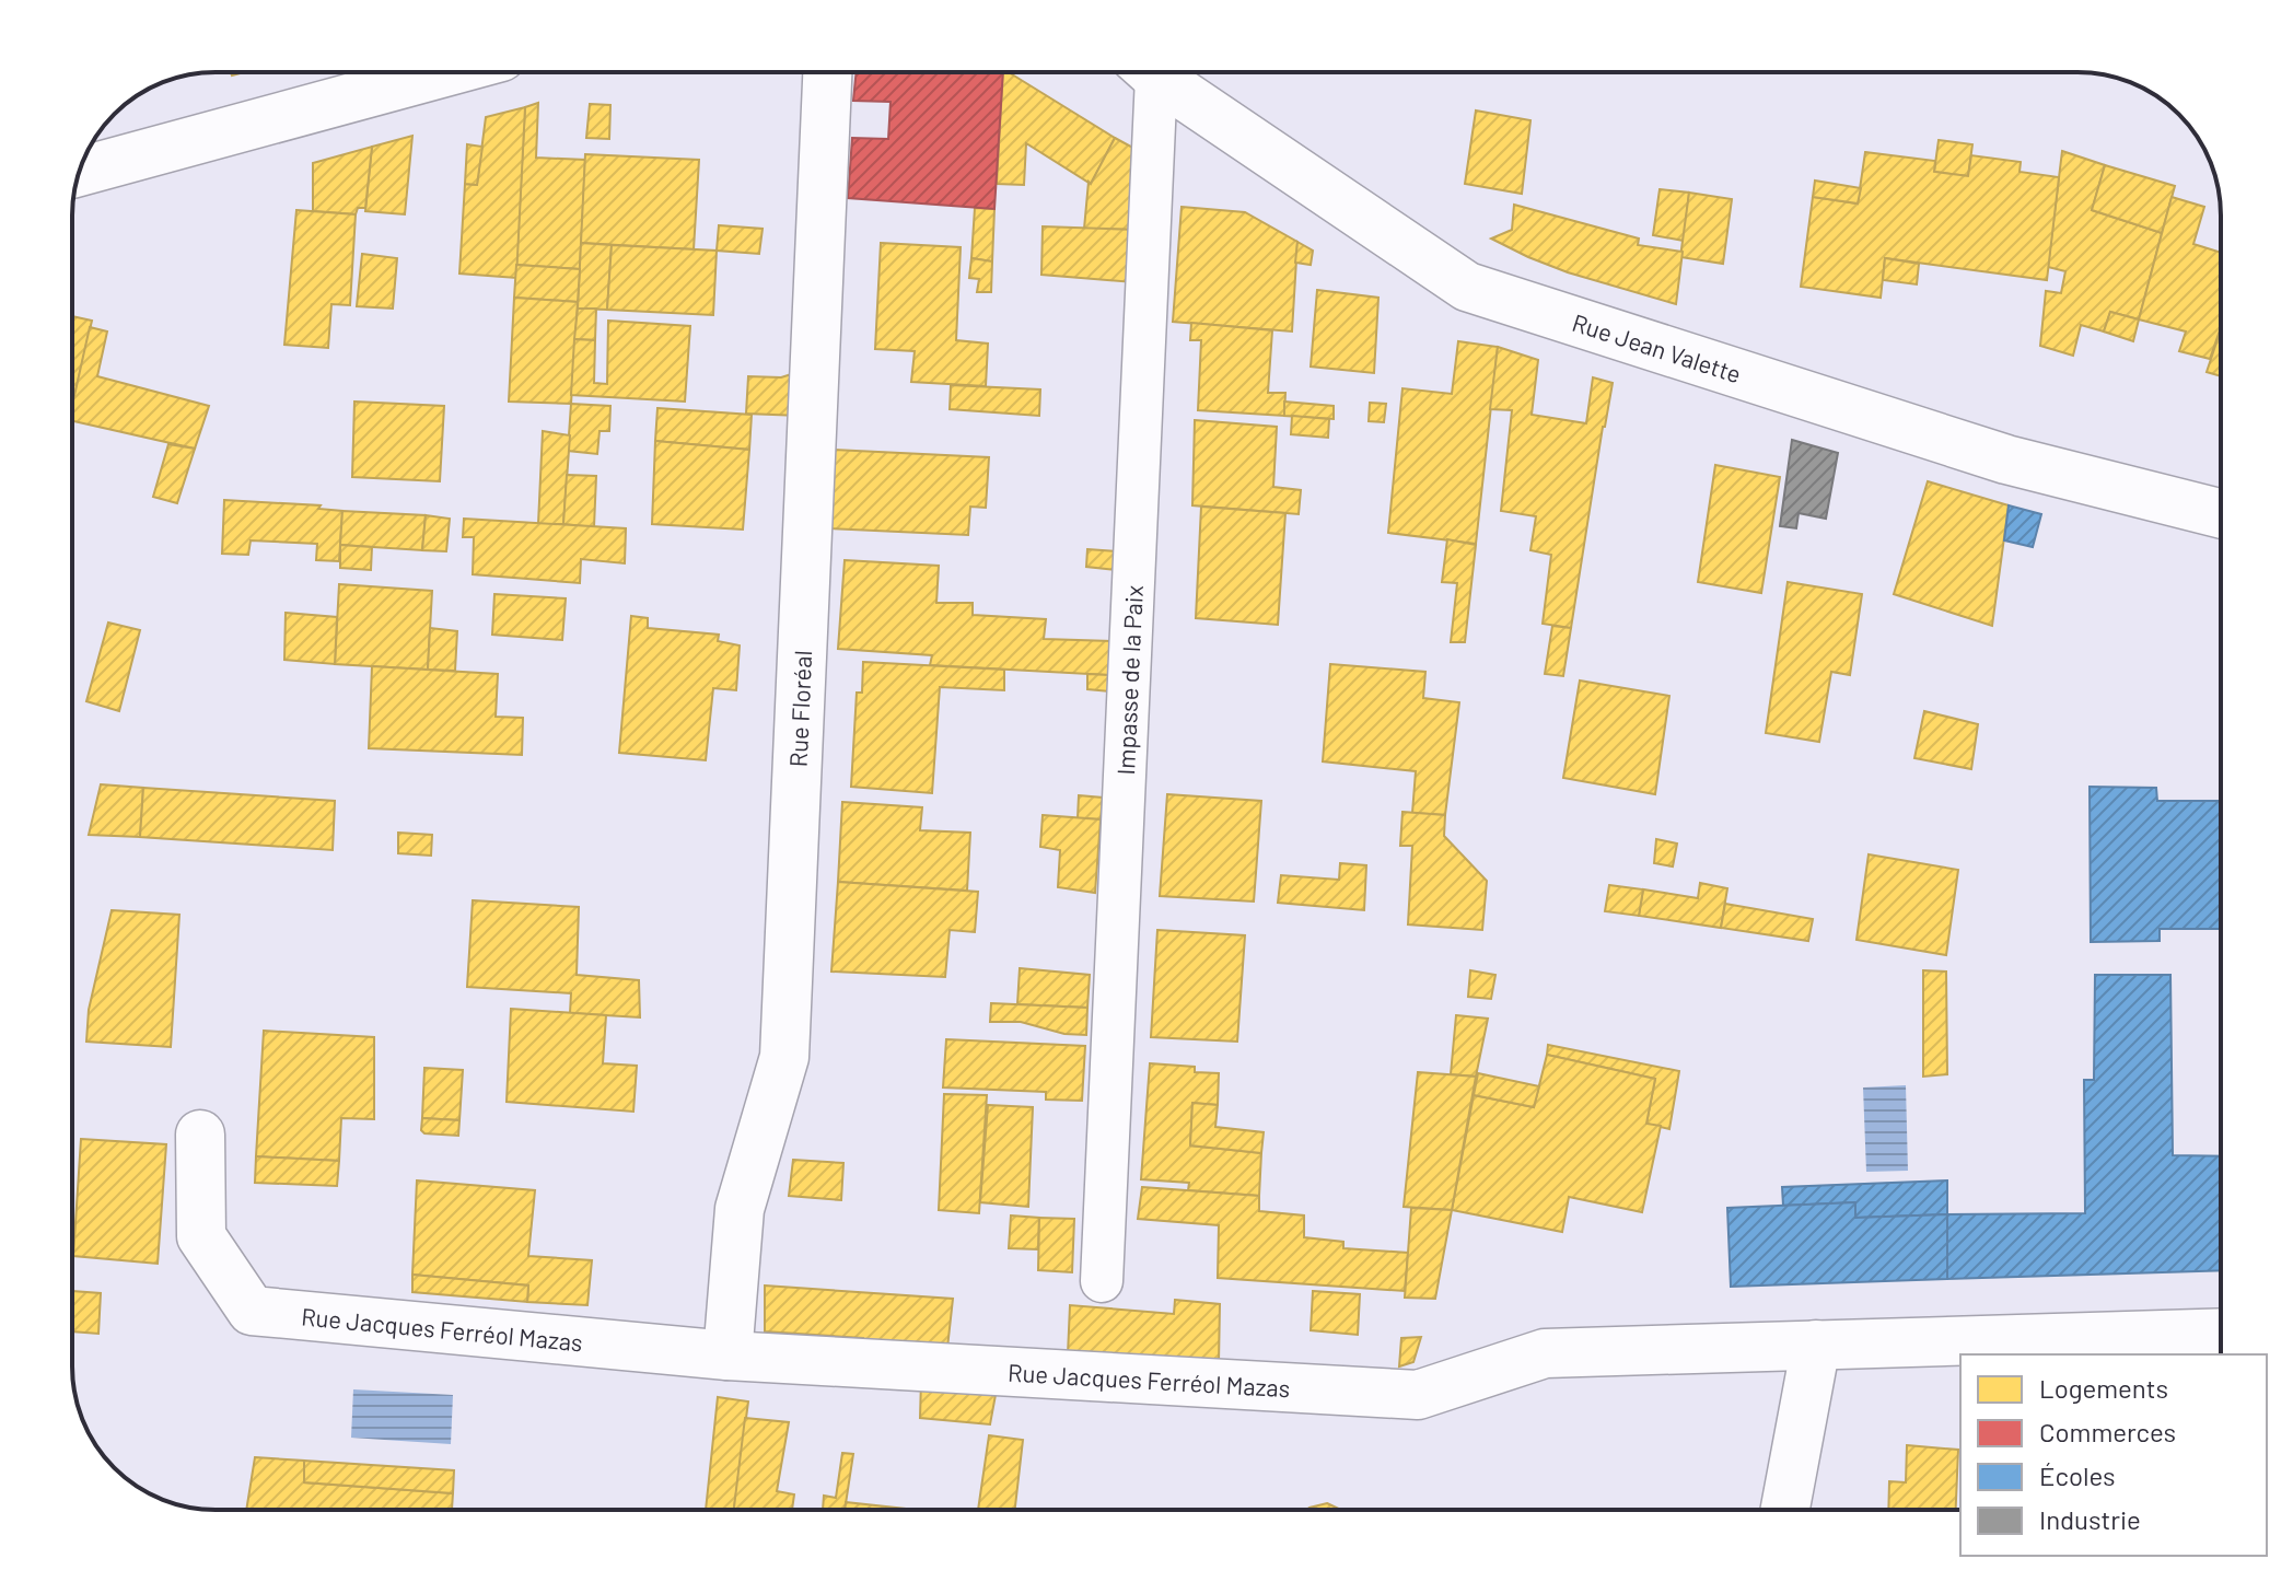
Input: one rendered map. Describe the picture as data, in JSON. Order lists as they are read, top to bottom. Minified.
{"streets":{"street":["Rue Jean Valette","Impasse de la Paix","Rue Floréal","Rue Jacques Ferréol Mazas"]},"crossings":[["Rue Floréal","Rue Jacques Ferréol Mazas"]],"legend":["Logements","Commerces","Écoles","Industrie"]}
